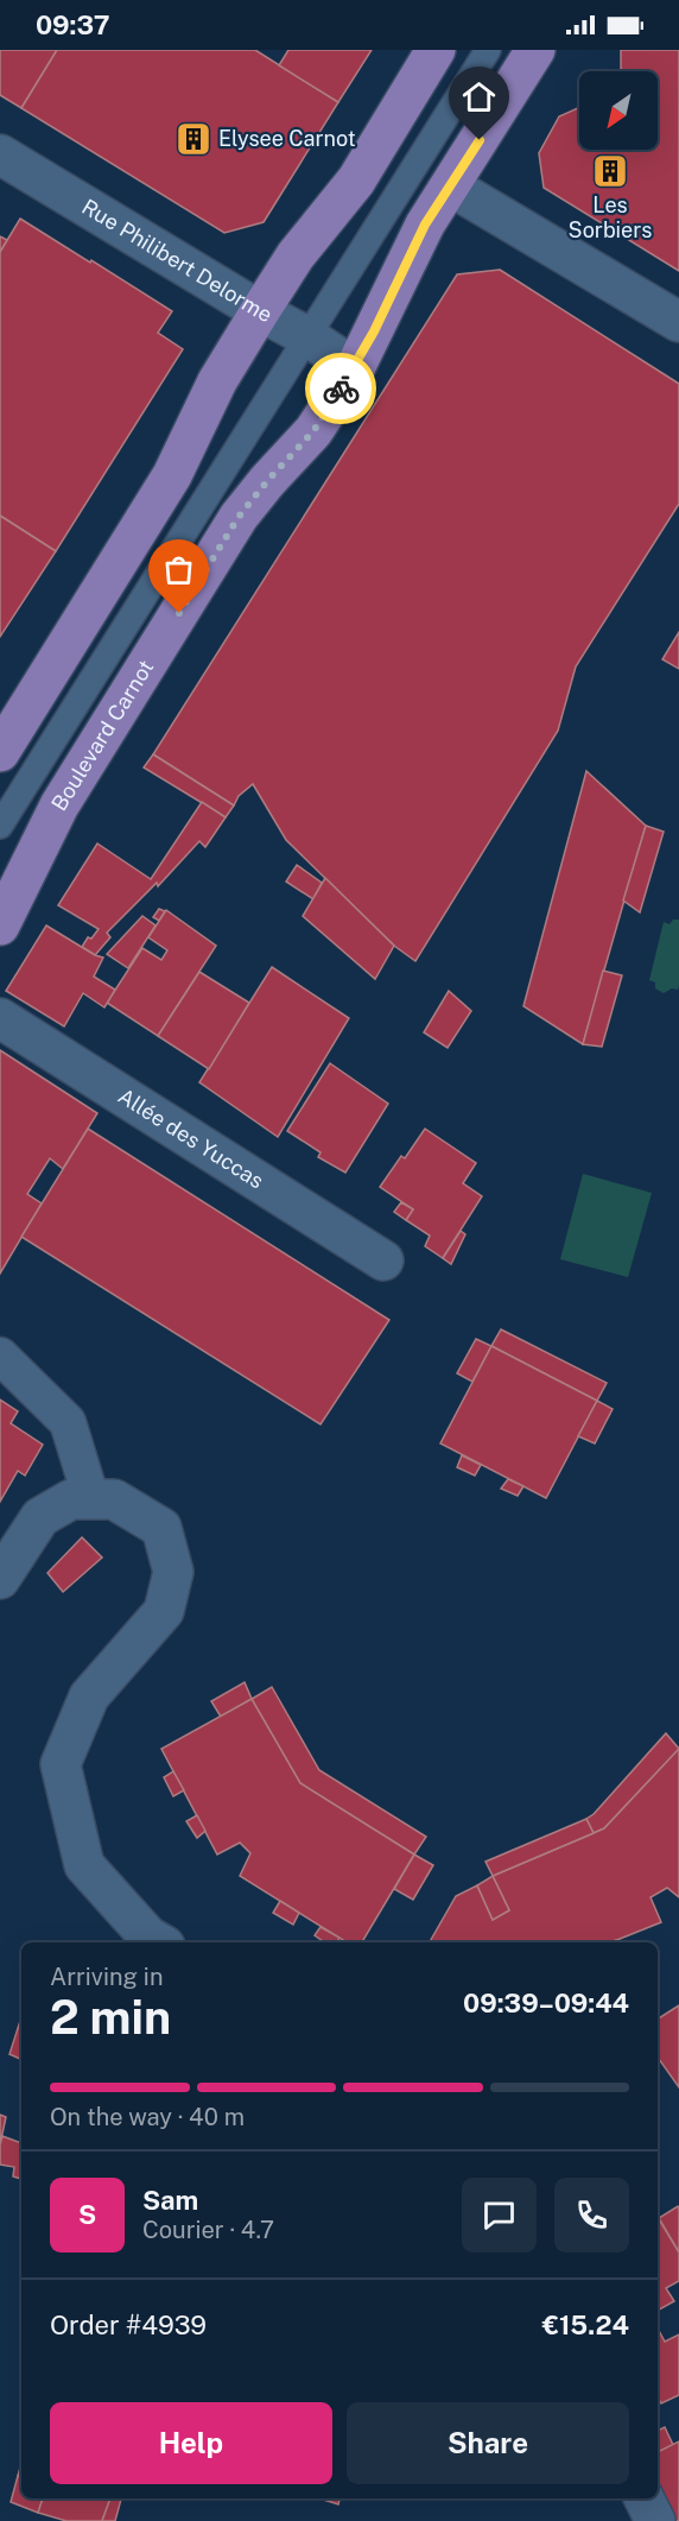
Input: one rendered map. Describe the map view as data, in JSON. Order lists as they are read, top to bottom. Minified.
{"streets":{"main road":["Boulevard Carnot"],"street":["Rue Philibert Delorme","Allée des Yuccas"]},"crossings":[["Rue Philibert Delorme","Boulevard Carnot"]],"places":{"building":["Elysee Carnot","Les Sorbiers"]},"north":"bottom left","page":{"status":"09:37","heading":["2 min","Arriving in","09:39–09:44"],"panel":["Sam","Courier · 4.7","Order #4939","€15.24"],"bar":"On the way · 40 m","round":"S","buttons":["Help","Share"]}}
